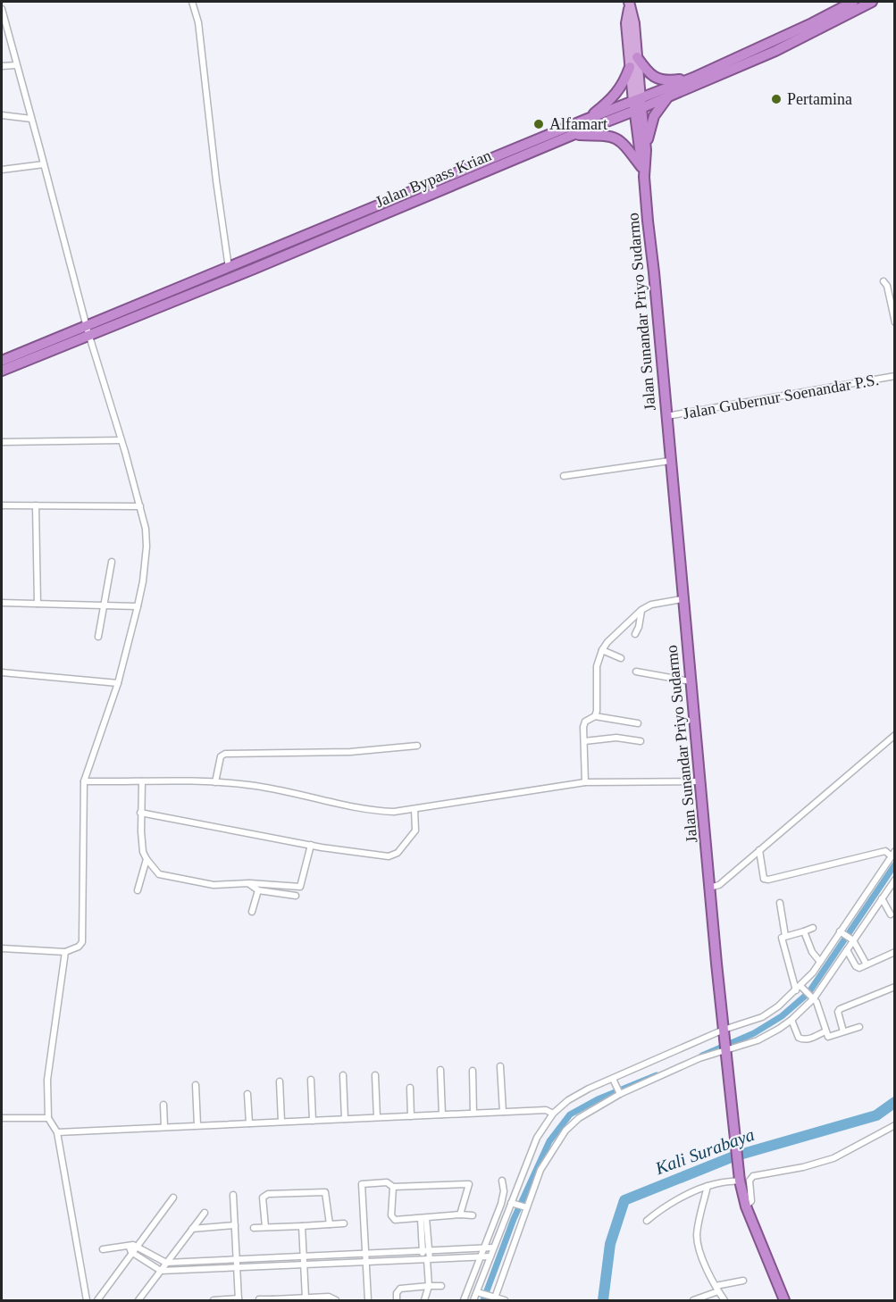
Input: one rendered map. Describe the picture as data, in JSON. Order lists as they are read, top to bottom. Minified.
{"streets":{"highway":["Jalan Bypass Krian","Jalan Sunandar Priyo Sudarmo"],"street":["Jalan Gubernur Soenandar P.S."]},"crossings":[["Jalan Bypass Krian","Jalan Sunandar Priyo Sudarmo"],["Jalan Sunandar Priyo Sudarmo","Jalan Gubernur Soenandar P.S."]],"water":["Kali Surabaya"],"places":["Pertamina","Alfamart"]}
